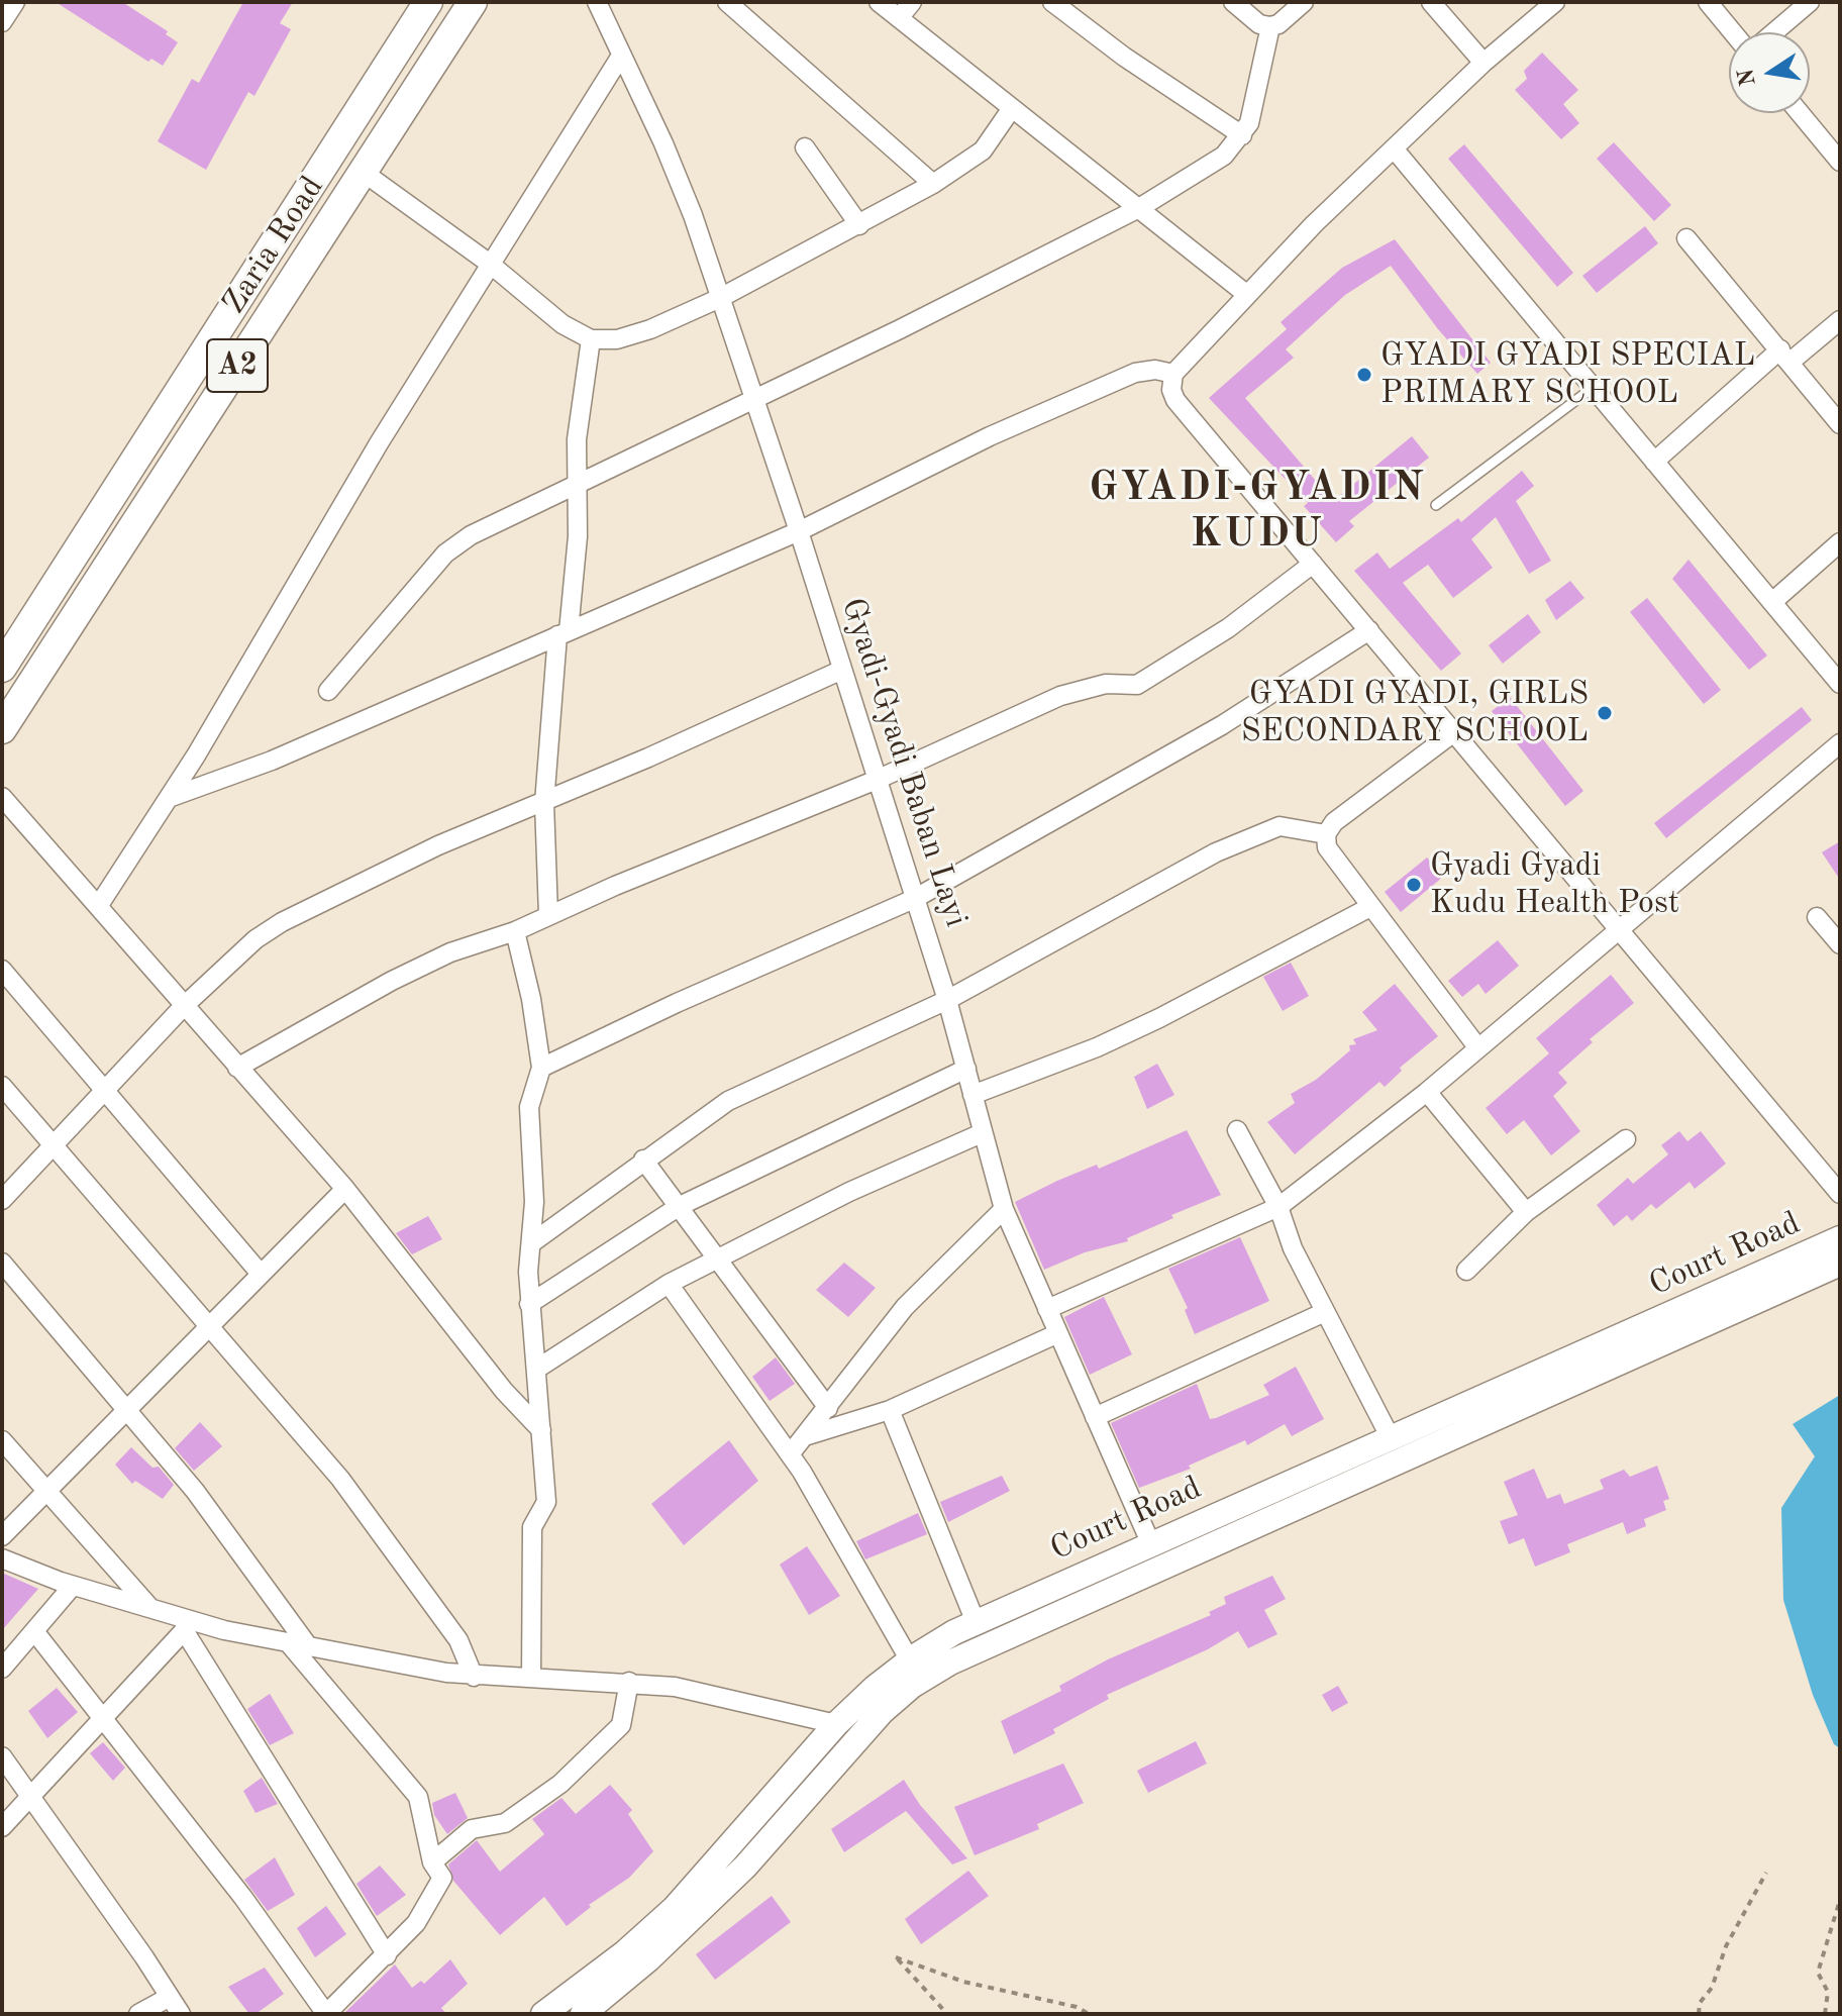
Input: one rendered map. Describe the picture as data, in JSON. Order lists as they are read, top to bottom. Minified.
{"streets":{"highway":["Zaria Road","A2"],"main road":["Court Road"],"street":["Gyadi-Gyadi Baban Layi"]},"crossings":[["Gyadi-Gyadi Baban Layi","Court Road"]],"districts":["GYADI-GYADIN KUDU"],"places":["GYADI GYADI SPECIAL PRIMARY SCHOOL","GYADI GYADI, GIRLS SECONDARY SCHOOL","Gyadi Gyadi Kudu Health Post"],"north":"left"}
